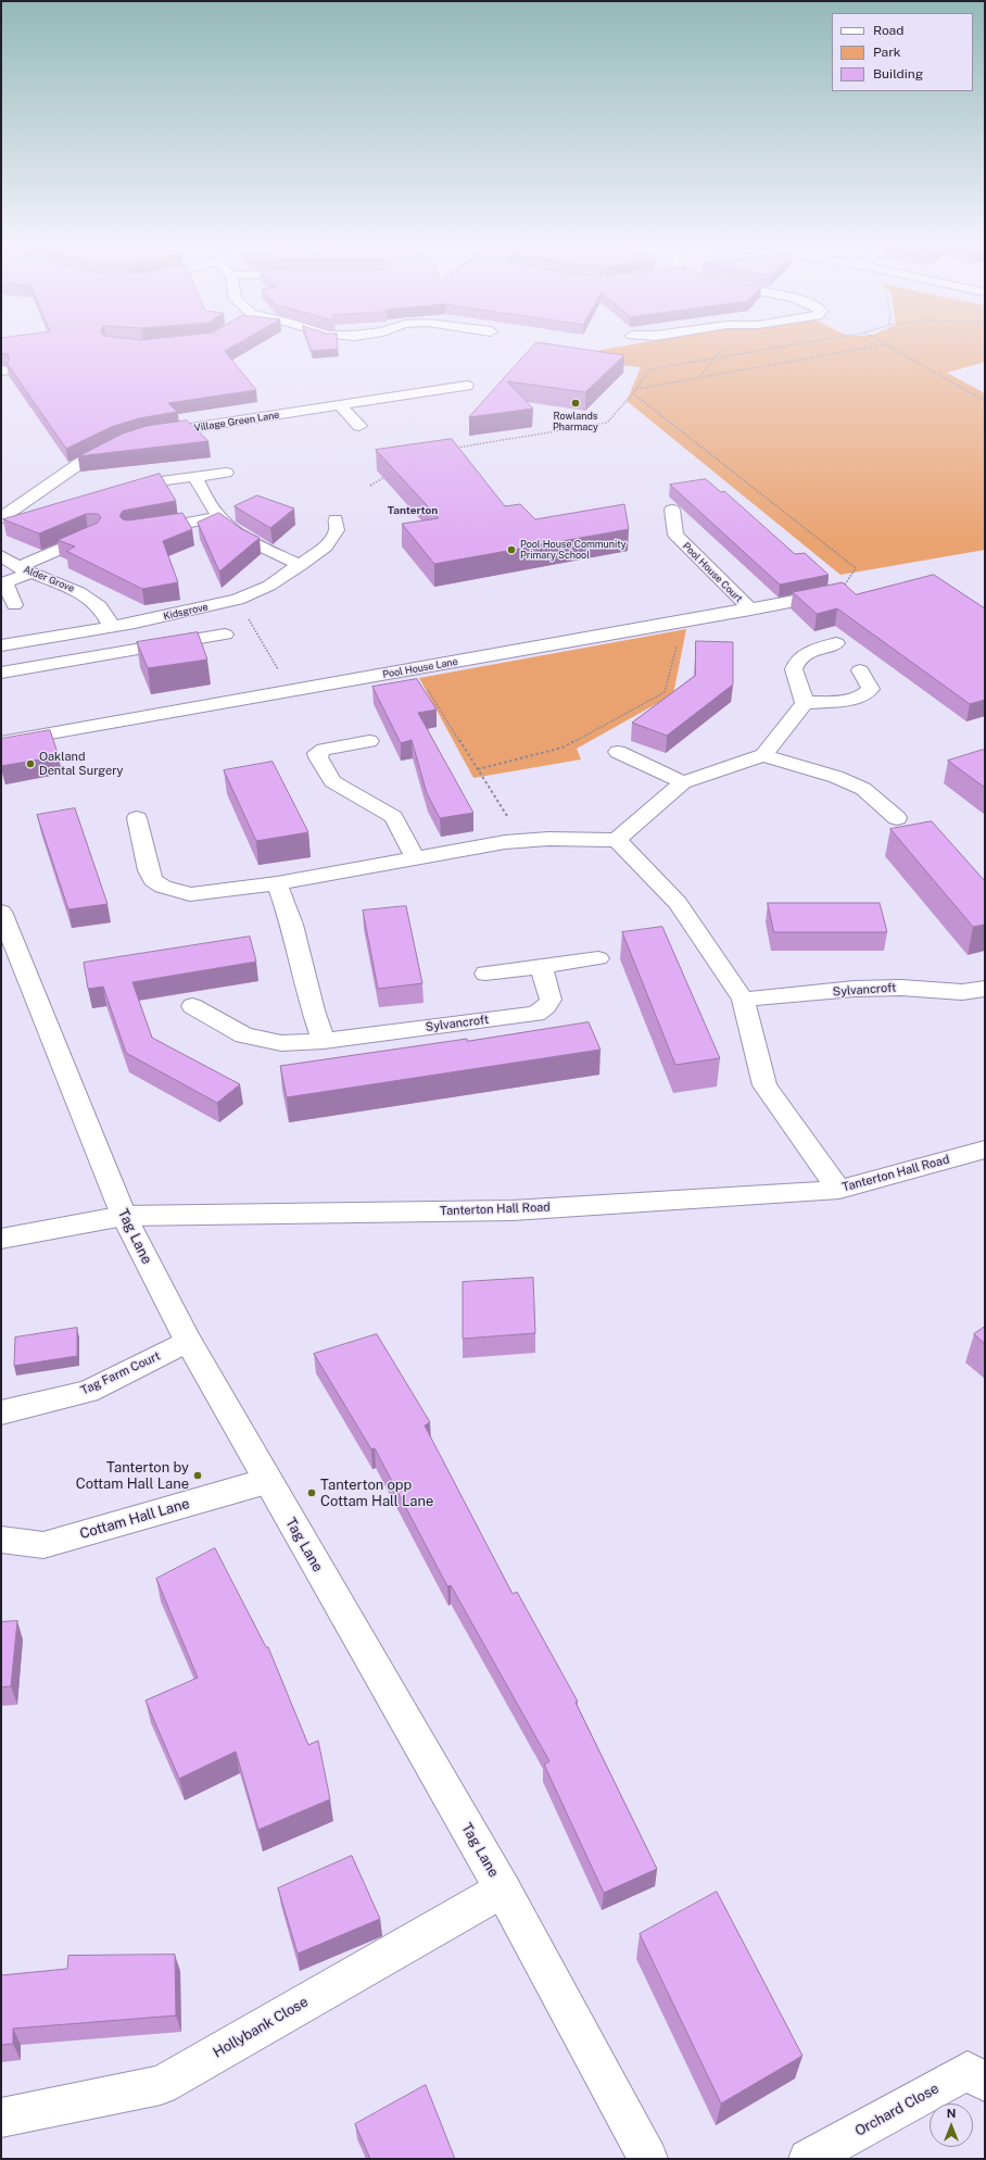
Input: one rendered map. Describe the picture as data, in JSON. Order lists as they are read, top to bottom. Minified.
{"streets":{"street":["Village Green Lane","Pool House Court","Alder Grove","Kidsgrove","Pool House Lane","Sylvancroft","Tanterton Hall Road","Tag Lane","Tag Farm Court","Cottam Hall Lane","Hollybank Close","Orchard Close"]},"crossings":[["Pool House Court","Pool House Lane"],["Alder Grove","Kidsgrove"],["Tanterton Hall Road","Tag Lane"],["Tag Lane","Tag Farm Court"],["Tag Lane","Cottam Hall Lane"],["Tag Lane","Hollybank Close"]],"districts":["Tanterton"],"places":["Rowlands Pharmacy","Pool House Community Primary School","Oakland Dental Surgery","Tanterton by Cottam Hall Lane","Tanterton opp Cottam Hall Lane"],"legend":["Road","Park","Building"],"north":"top"}
